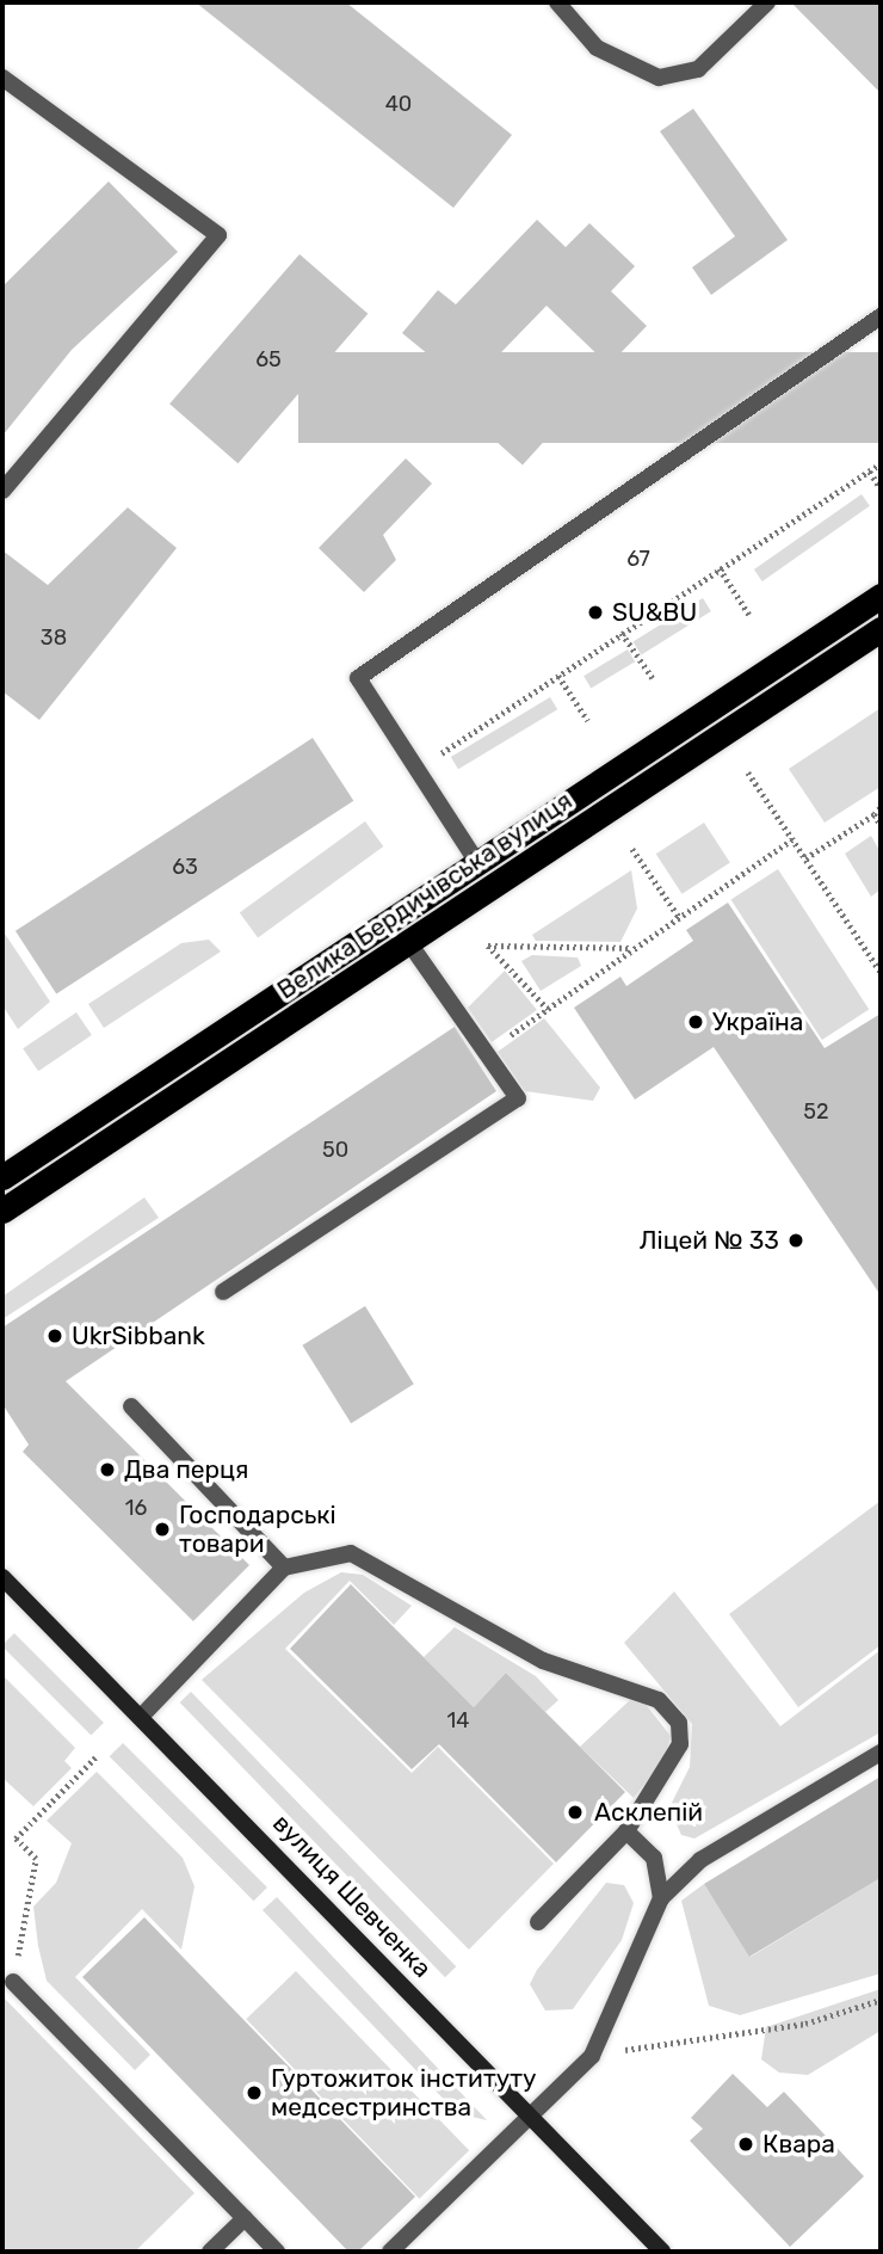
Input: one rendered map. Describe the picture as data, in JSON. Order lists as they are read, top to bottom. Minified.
{"streets":{"highway":["Велика Бердичівська вулиця"],"street":["вулиця Шевченка"]},"places":["SU&BU","Україна","Ліцей № 33","UkrSibbank","Два перця","Господарські товари","Асклепій","Гуртожиток інституту медсестринства","Квара"],"house_numbers":["40","65","67","38","63","52","50","16","14"]}
